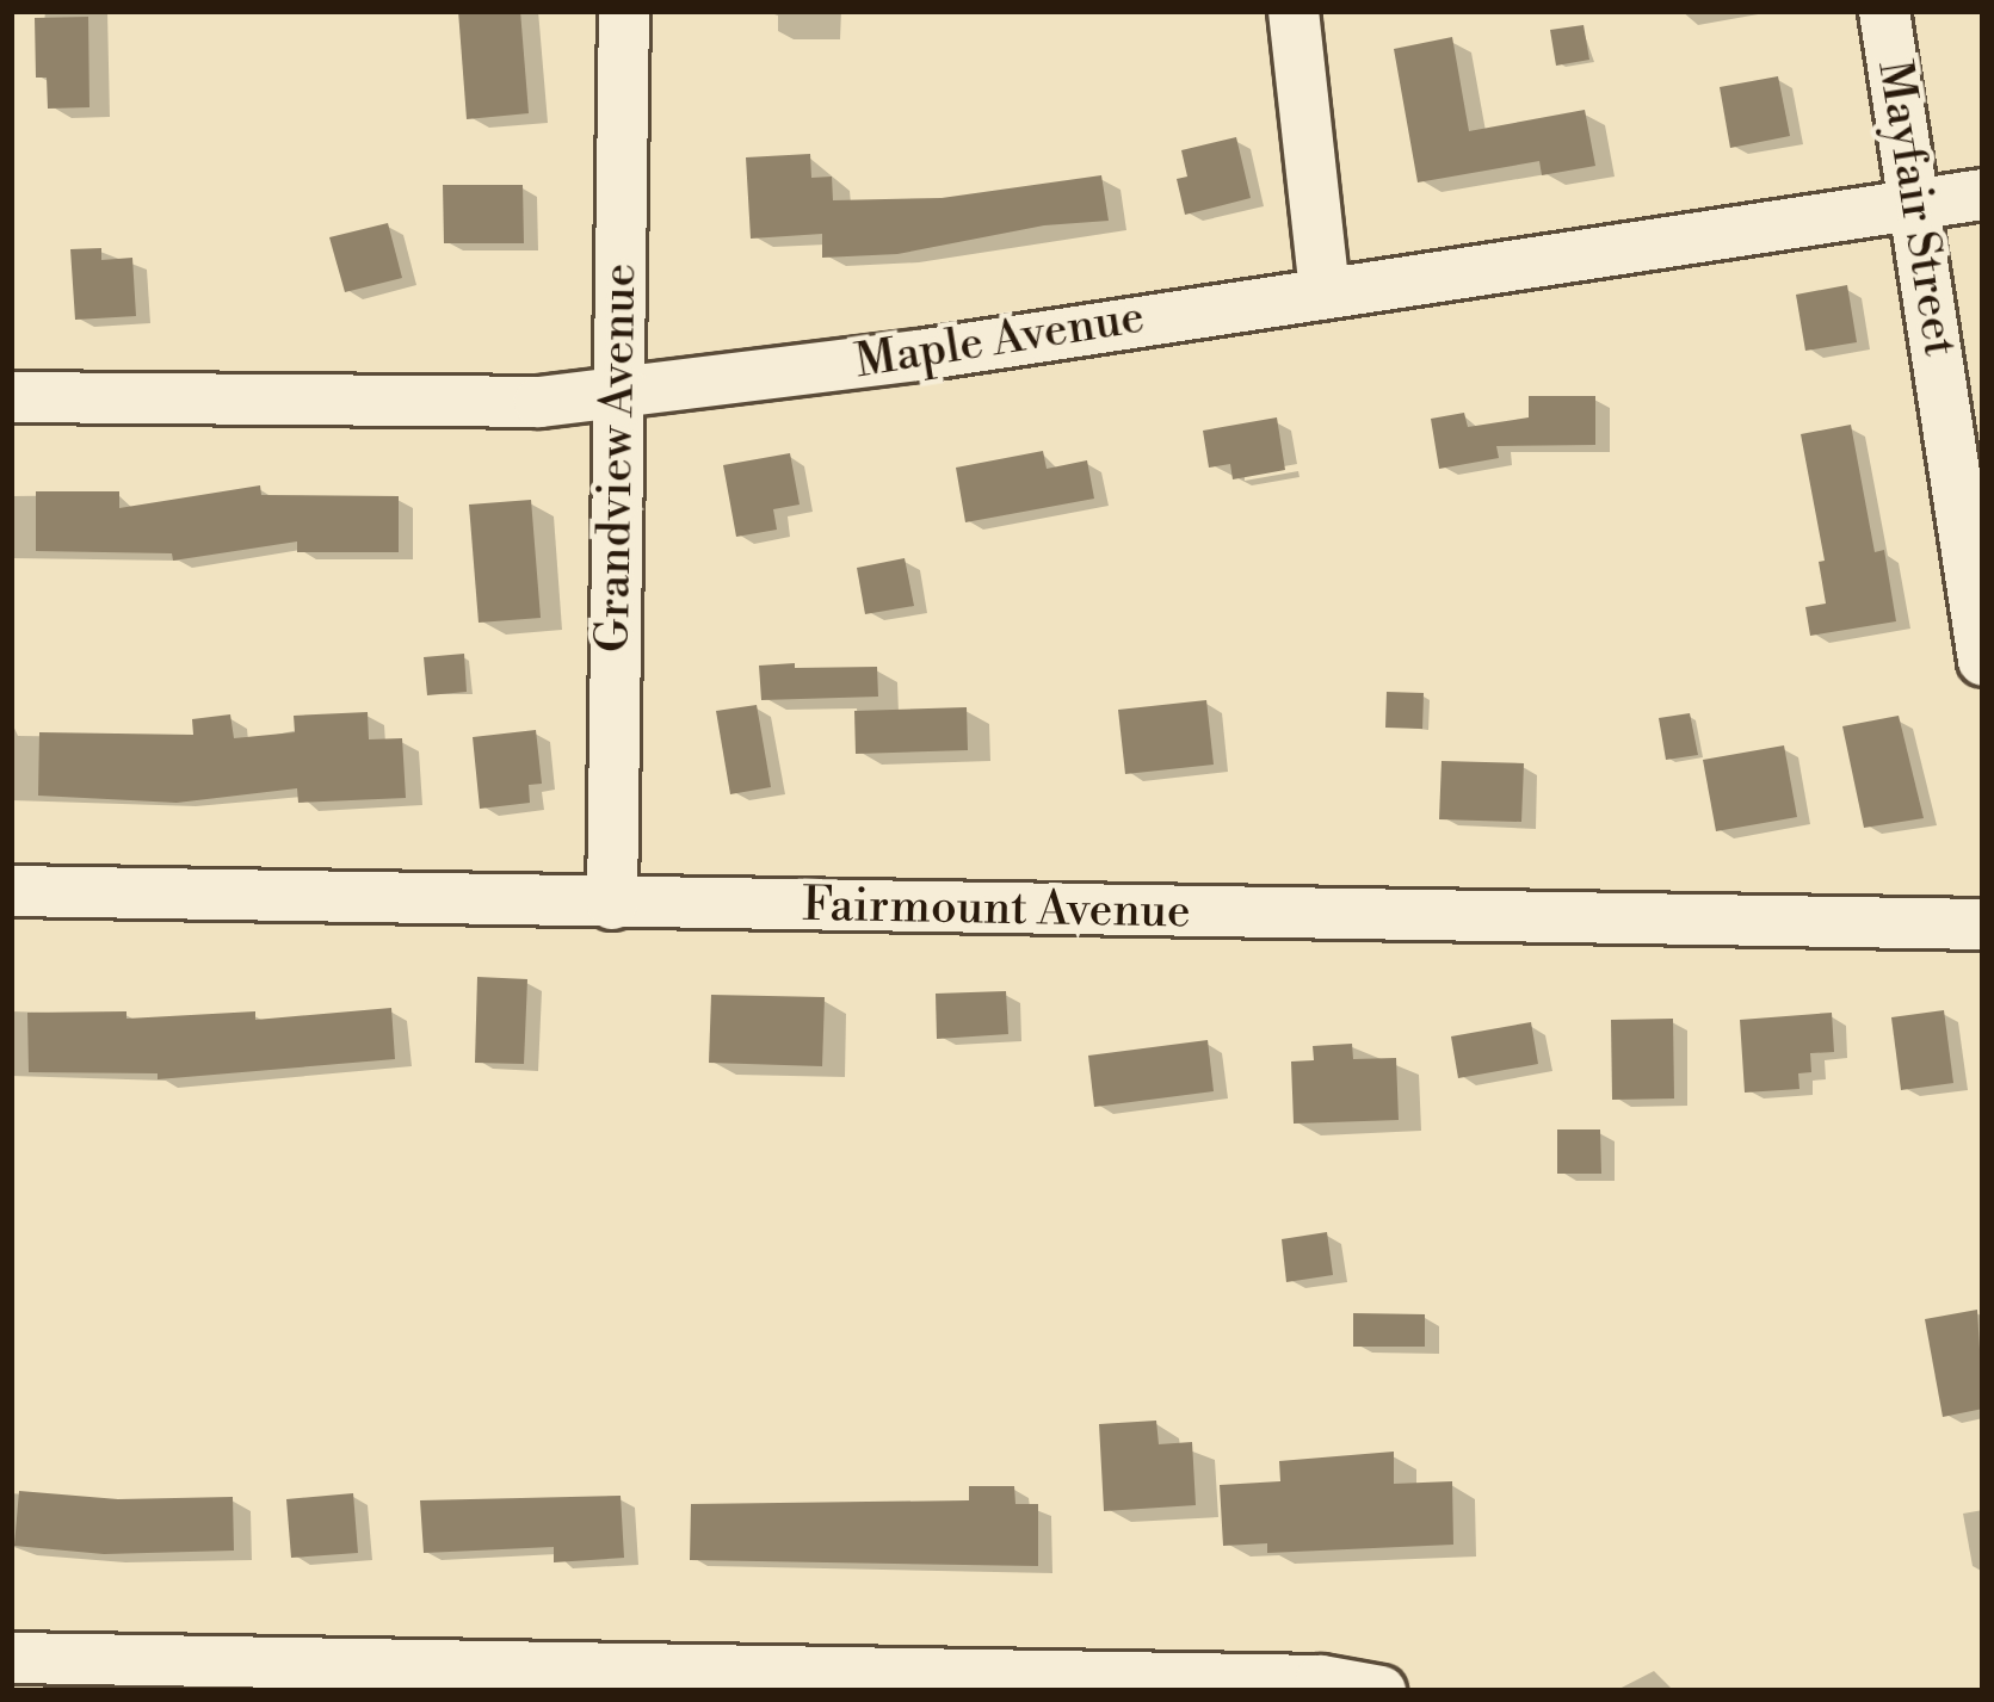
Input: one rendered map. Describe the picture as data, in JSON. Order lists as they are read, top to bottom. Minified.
{"streets":{"street":["Mayfair Street","Maple Avenue","Grandview Avenue","Fairmount Avenue"]},"crossings":[["Mayfair Street","Maple Avenue"],["Maple Avenue","Grandview Avenue"],["Grandview Avenue","Fairmount Avenue"]]}
